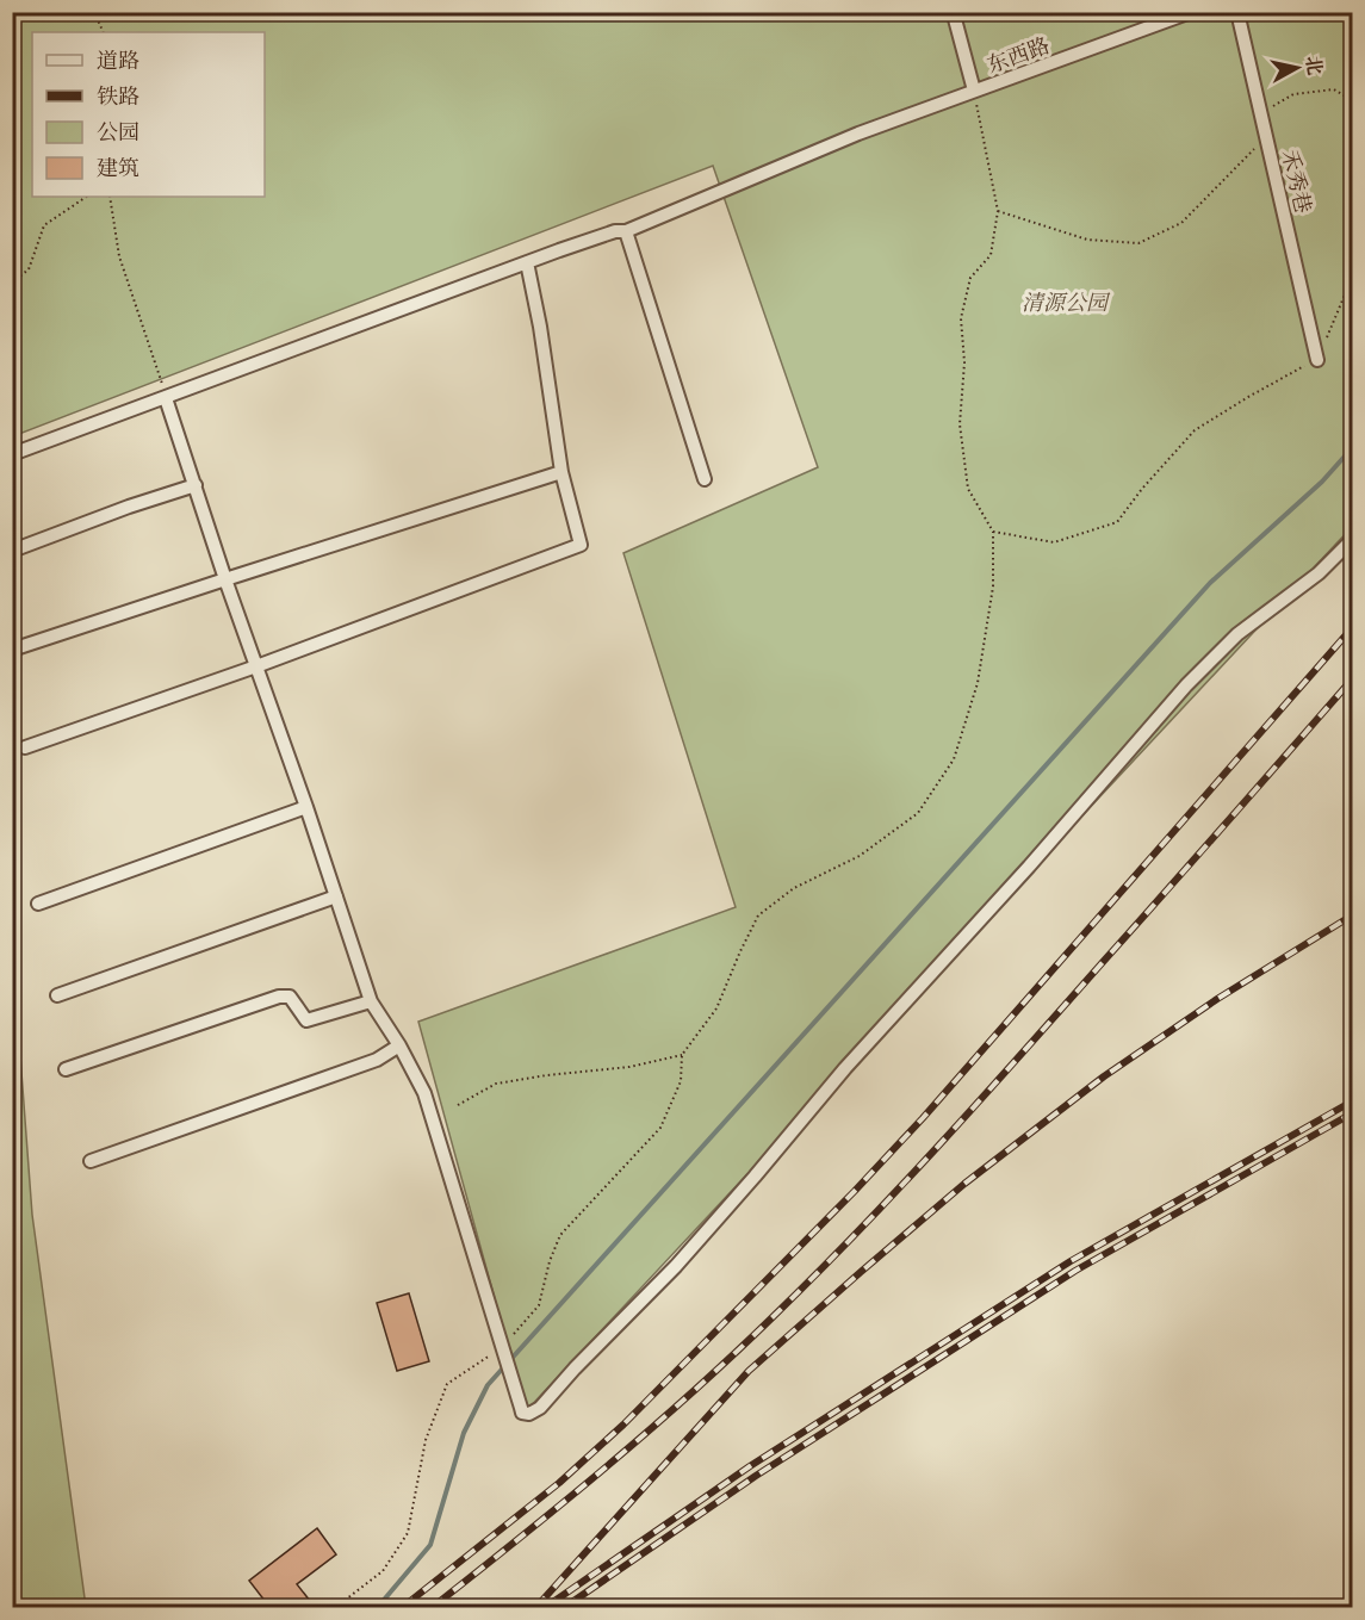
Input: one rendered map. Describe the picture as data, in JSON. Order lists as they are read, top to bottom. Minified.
{"streets":{"street":["东西路","禾秀巷"]},"parks":["清源公园"],"legend":["道路","铁路","公园","建筑"],"north":"right"}
